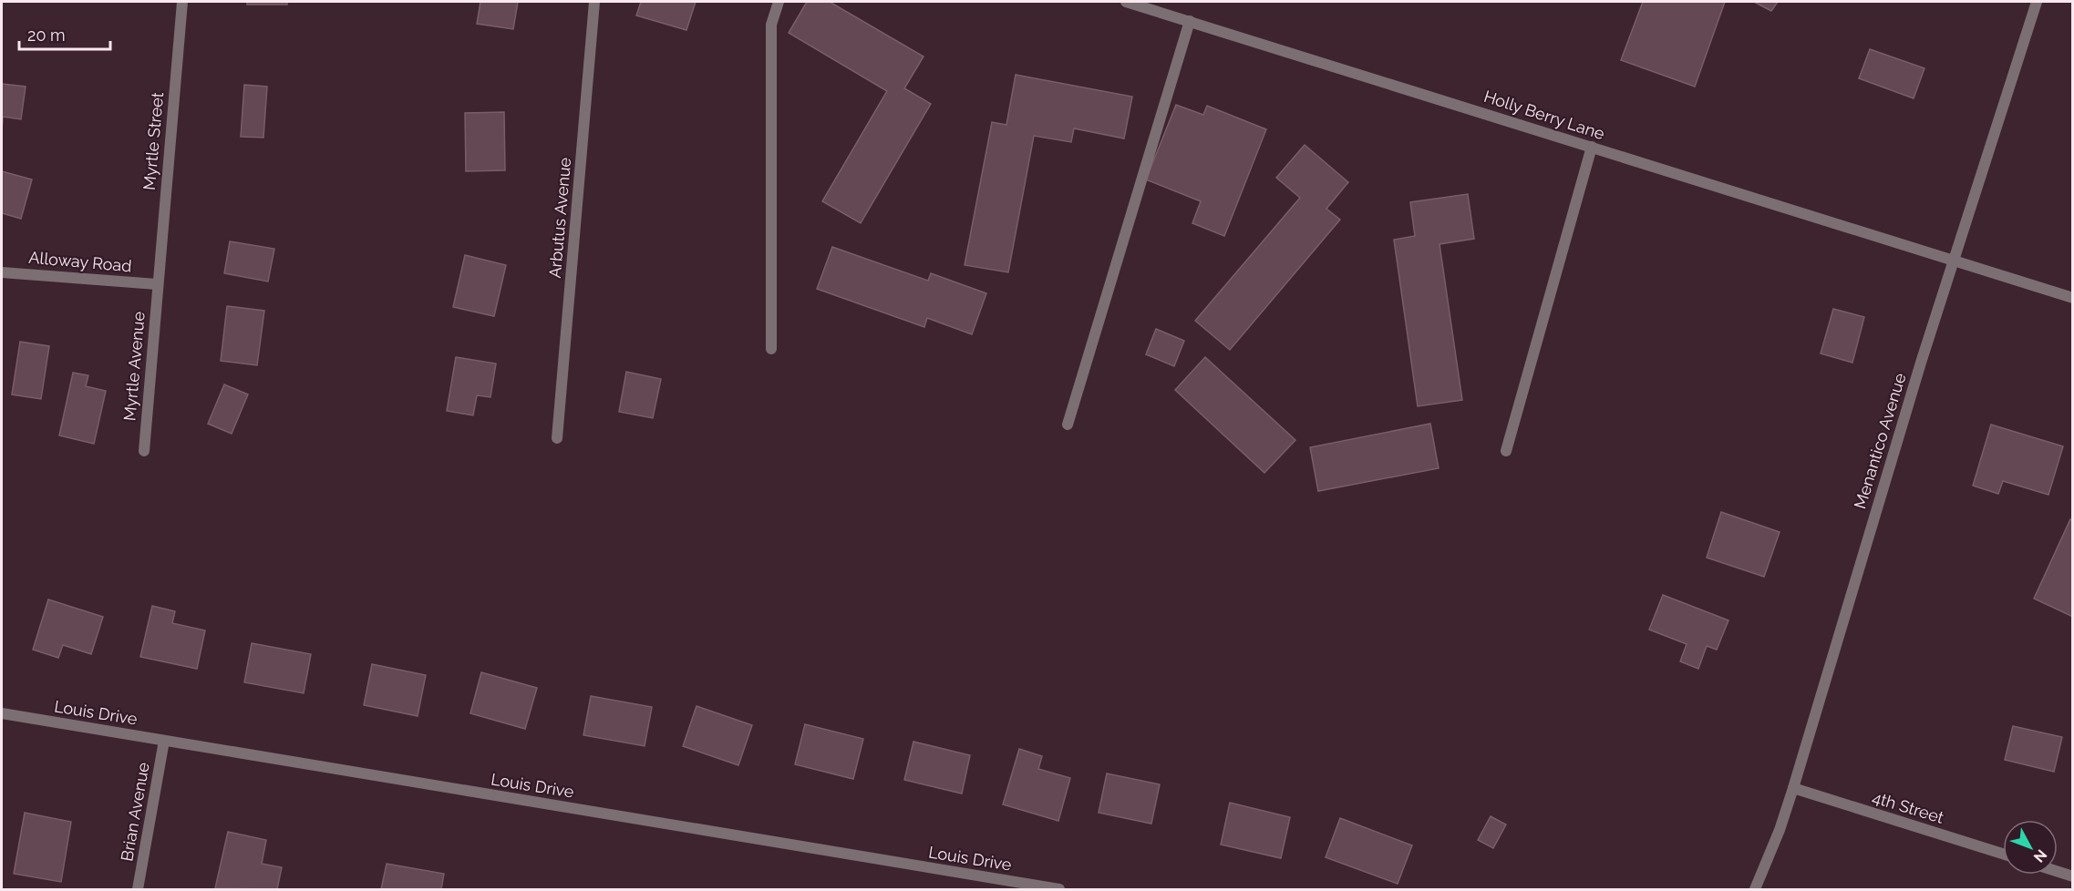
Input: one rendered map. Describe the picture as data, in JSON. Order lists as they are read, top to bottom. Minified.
{"streets":{"street":["Holly Berry Lane","Myrtle Street","Arbutus Avenue","Alloway Road","Myrtle Avenue","Menantico Avenue","Louis Drive","4th Street","Brian Avenue"]},"crossings":[["Holly Berry Lane","Menantico Avenue"],["Myrtle Street","Alloway Road"],["Myrtle Street","Myrtle Avenue"],["Alloway Road","Myrtle Avenue"],["Menantico Avenue","4th Street"],["Louis Drive","Brian Avenue"]],"scale_bar":"20 m","north":"bottom right"}
